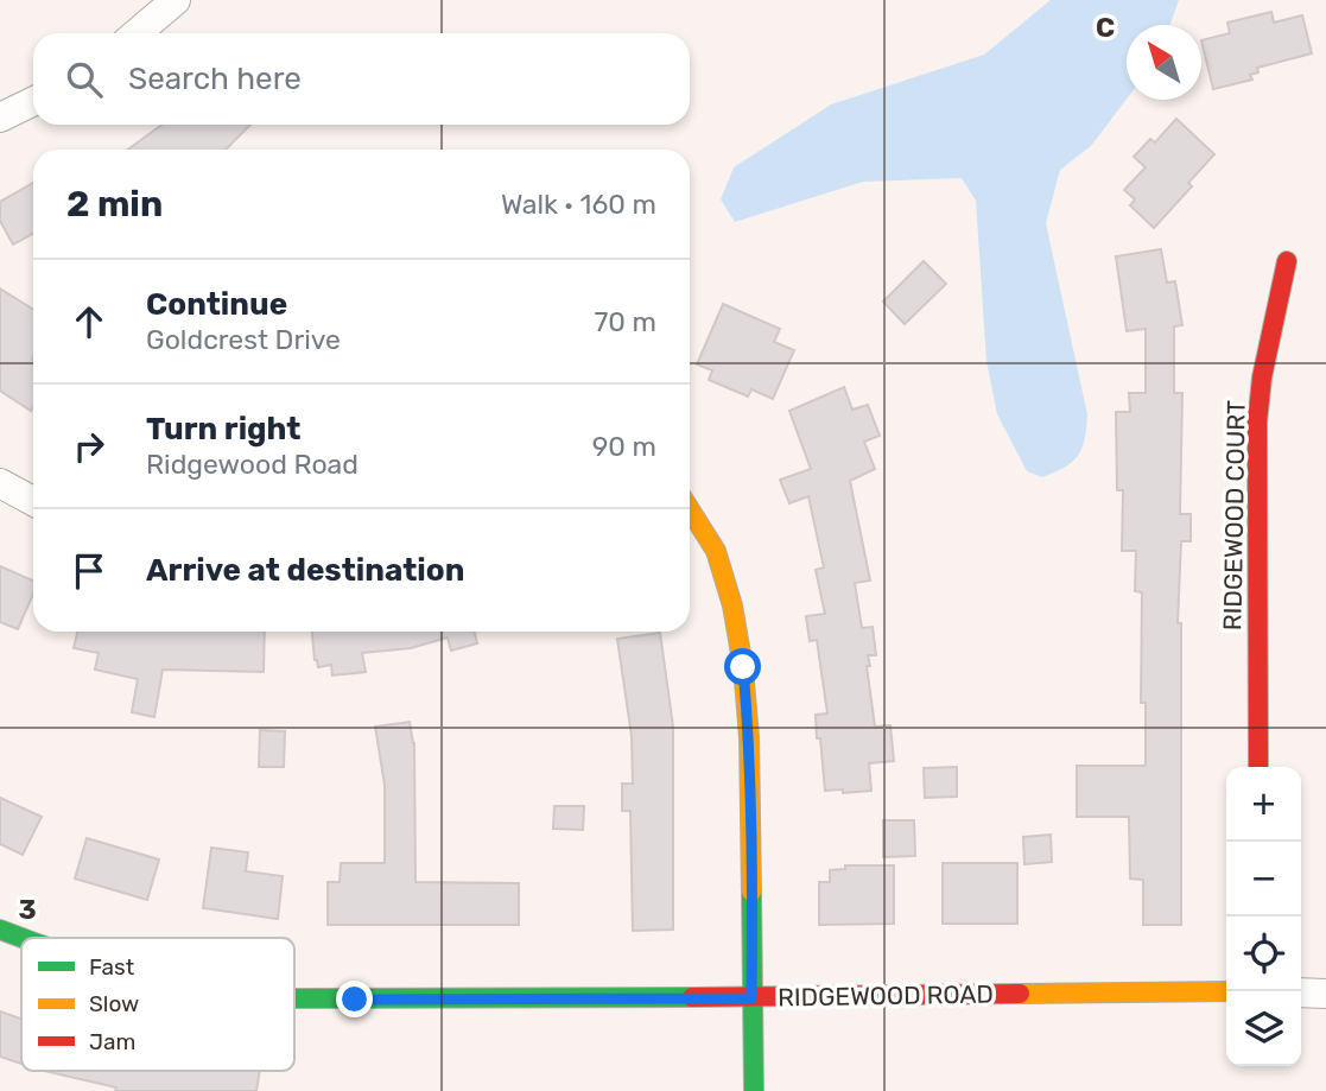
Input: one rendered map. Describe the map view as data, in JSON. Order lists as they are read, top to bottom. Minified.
{"streets":{"street":["RIDGEWOOD COURT","RIDGEWOOD ROAD"]},"legend":["Fast","Slow","Jam"],"north":"top left","page":{"search":"Search here","heading":["2 min","Walk · 160 m"],"list":[["Continue","Goldcrest Drive","70 m"],["Turn right","Ridgewood Road","90 m"],"Arrive at destination"],"map_buttons":["+","−"]},"grid":{"columns":["C"],"rows":["3"]}}
